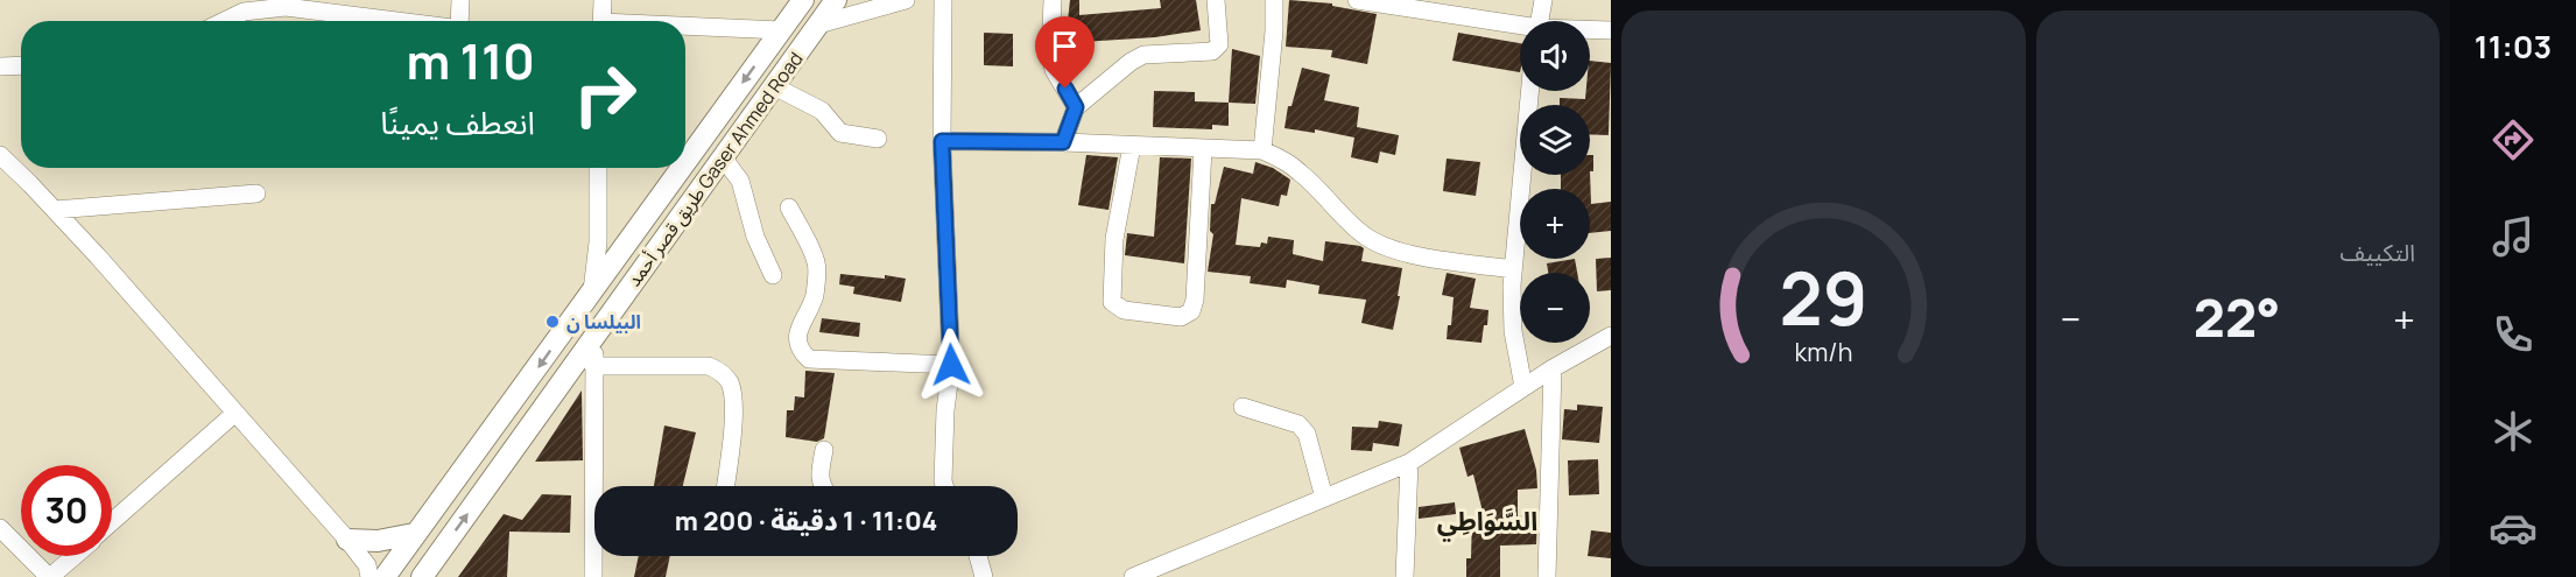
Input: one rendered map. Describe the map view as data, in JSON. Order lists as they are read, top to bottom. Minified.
{"streets":{"main road":["طريق قصر أحمد Gaser Ahmed Road"]},"districts":["السَّوَاطِي"],"places":["البيلسا ن"],"page":{"tabs":"11:03","tile":"التكييف","map_buttons":["+","−"],"turn":["110 m","انعطف يمينًا"],"heat":["−","22°","+"],"limit":"30","trip":"11:04 · 1 دقيقة · 200 m","gauge":["29","km/h"]}}
